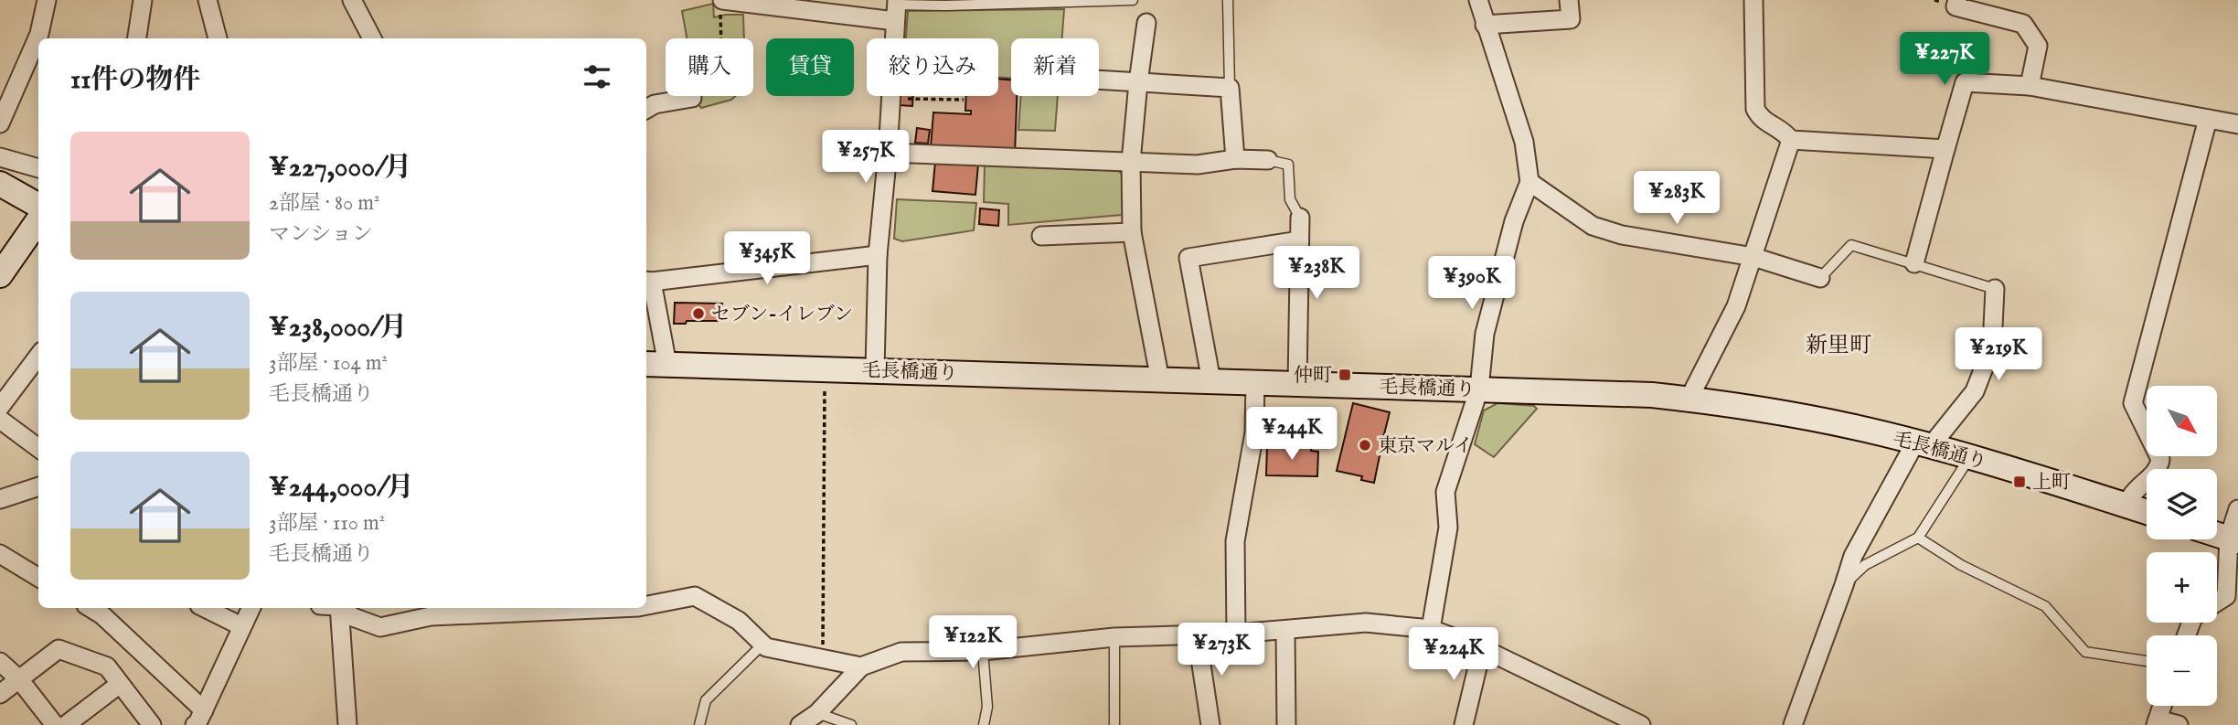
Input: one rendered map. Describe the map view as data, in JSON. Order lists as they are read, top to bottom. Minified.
{"streets":{"street":["毛長橋通り"]},"districts":["新里町"],"places":{"other":["セブン-イレブン","東京マルイ"],"transit":["仲町","上町"]},"north":"bottom right","page":{"price":["¥227K","¥257K","¥283K","¥345K","¥238K","¥390K","¥219K","¥244K","¥122K","¥273K","¥224K"],"chip":["購入","賃貸","絞り込み","新着"],"heading":"11件の物件","list":[{"name":"¥227,000/月","note":"2部屋 · 80 m² · マンション"},{"name":"¥238,000/月","note":"3部屋 · 104 m² · 毛長橋通り"},{"name":"¥244,000/月","note":"3部屋 · 110 m² · 毛長橋通り"}],"map_buttons":["+","−"]}}
